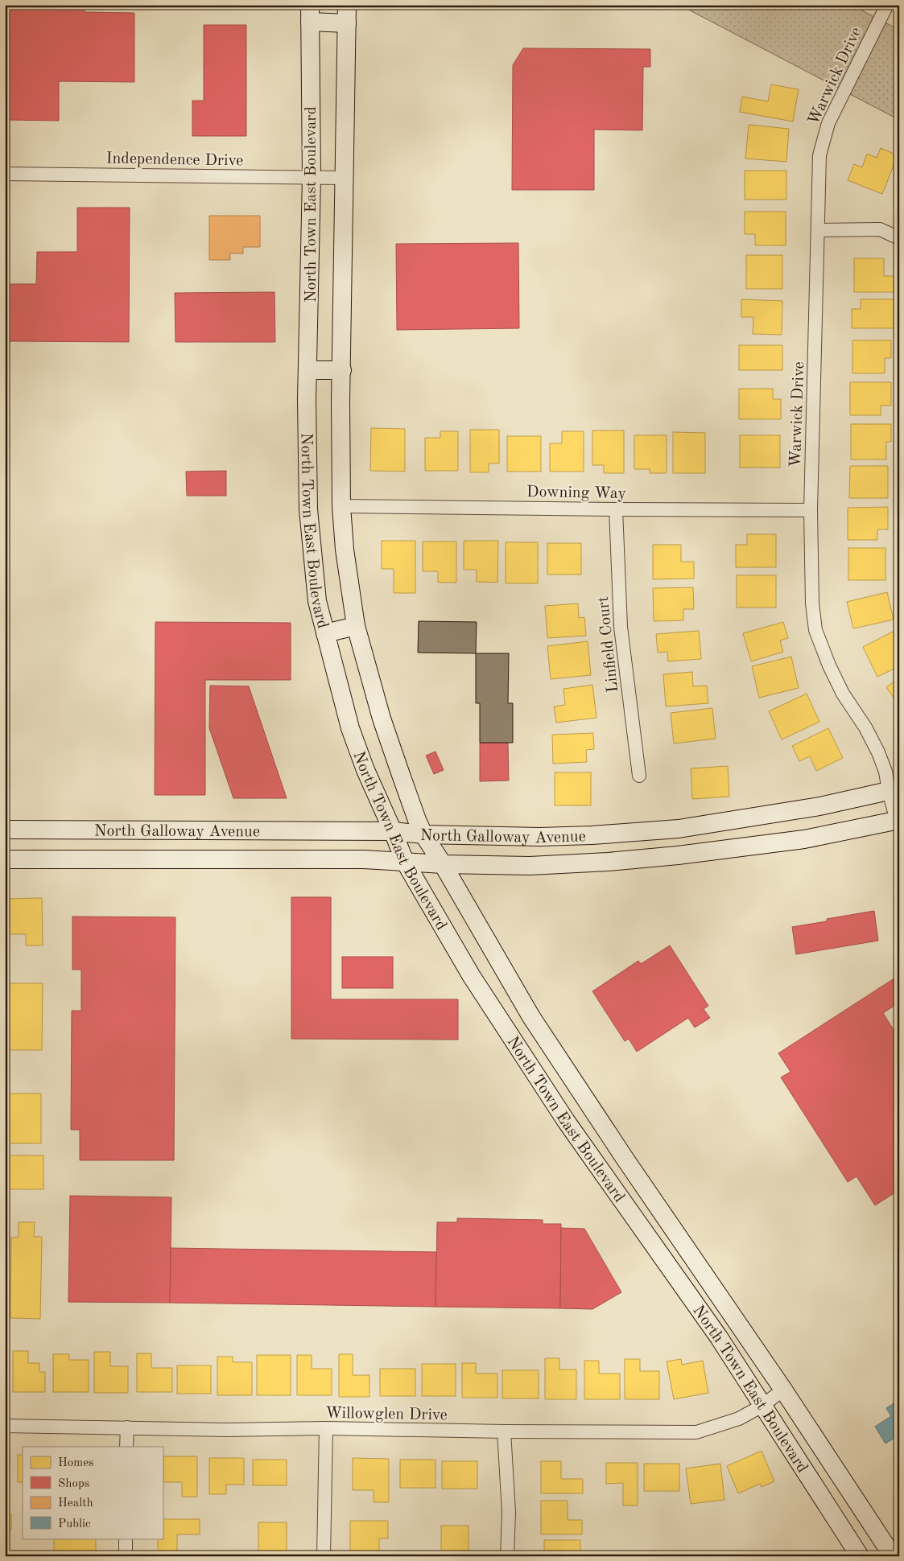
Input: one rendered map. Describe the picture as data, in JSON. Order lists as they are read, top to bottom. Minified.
{"streets":{"main road":["North Town East Boulevard","North Galloway Avenue"],"street":["Warwick Drive","Independence Drive","Downing Way","Linfield Court","Willowglen Drive"]},"crossings":[["Warwick Drive","Downing Way"],["Warwick Drive","North Galloway Avenue"],["Independence Drive","North Town East Boulevard"],["North Town East Boulevard","Downing Way"],["North Town East Boulevard","North Galloway Avenue"],["North Town East Boulevard","Willowglen Drive"],["Downing Way","Linfield Court"]],"legend":["Homes","Shops","Health","Public"]}
